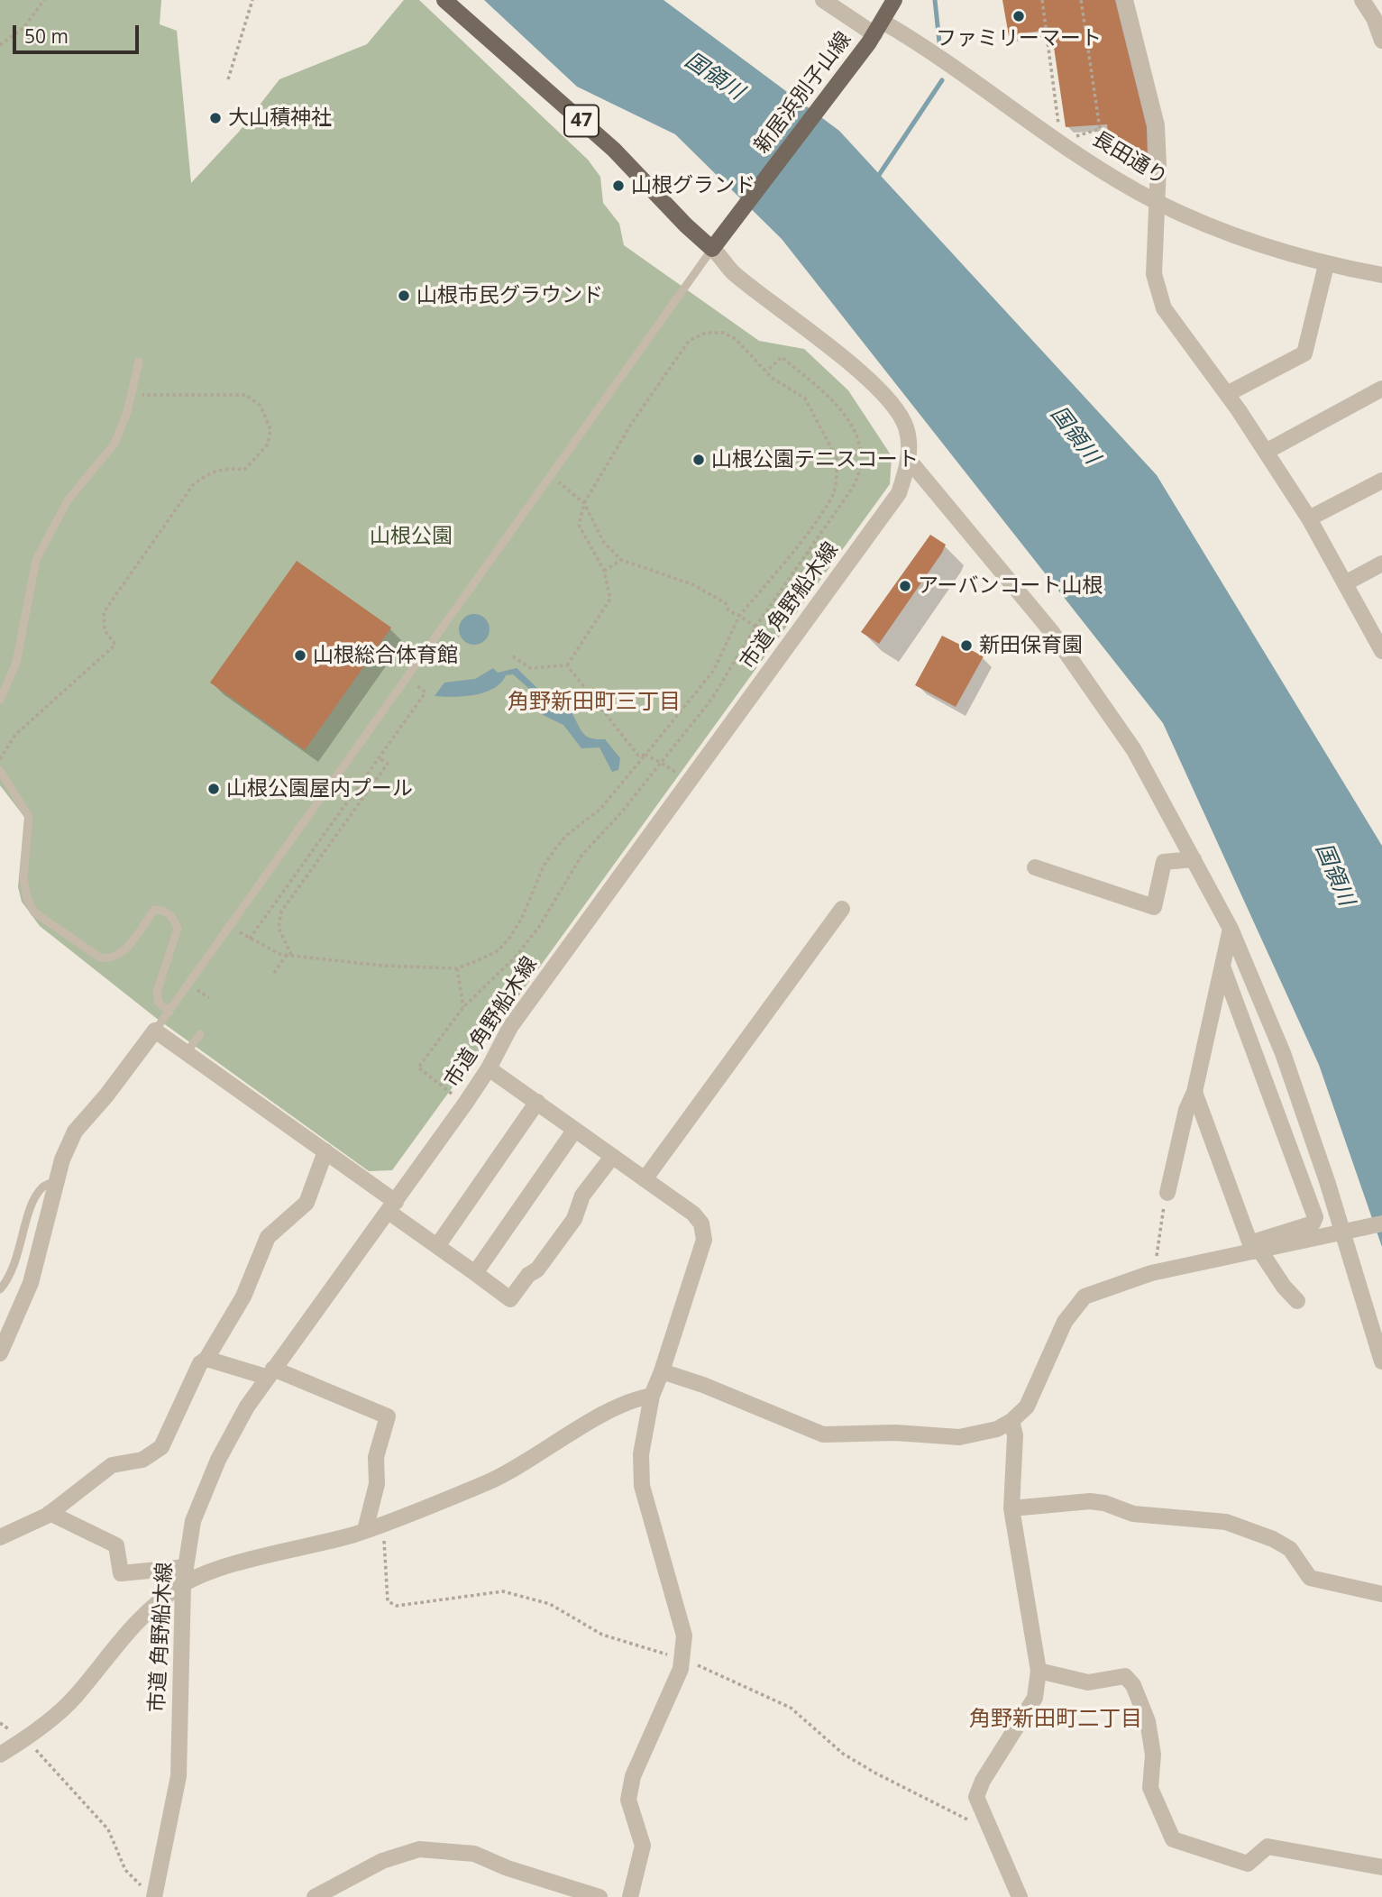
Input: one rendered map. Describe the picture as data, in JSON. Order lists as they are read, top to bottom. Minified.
{"streets":{"main road":["新居浜別子山線","47"],"street":["長田通り","市道 角野船木線"]},"crossings":[["新居浜別子山線","47"],["新居浜別子山線","長田通り"],["新居浜別子山線","市道 角野船木線"],["47","市道 角野船木線"]],"districts":["角野新田町三丁目","角野新田町二丁目"],"water":["国領川"],"parks":["山根公園"],"places":["ファミリーマート","大山積神社","山根グランド","山根市民グラウンド","山根公園テニスコート","アーバンコート山根","新田保育園","山根総合体育館","山根公園屋内プール"],"scale_bar":"50 m"}
